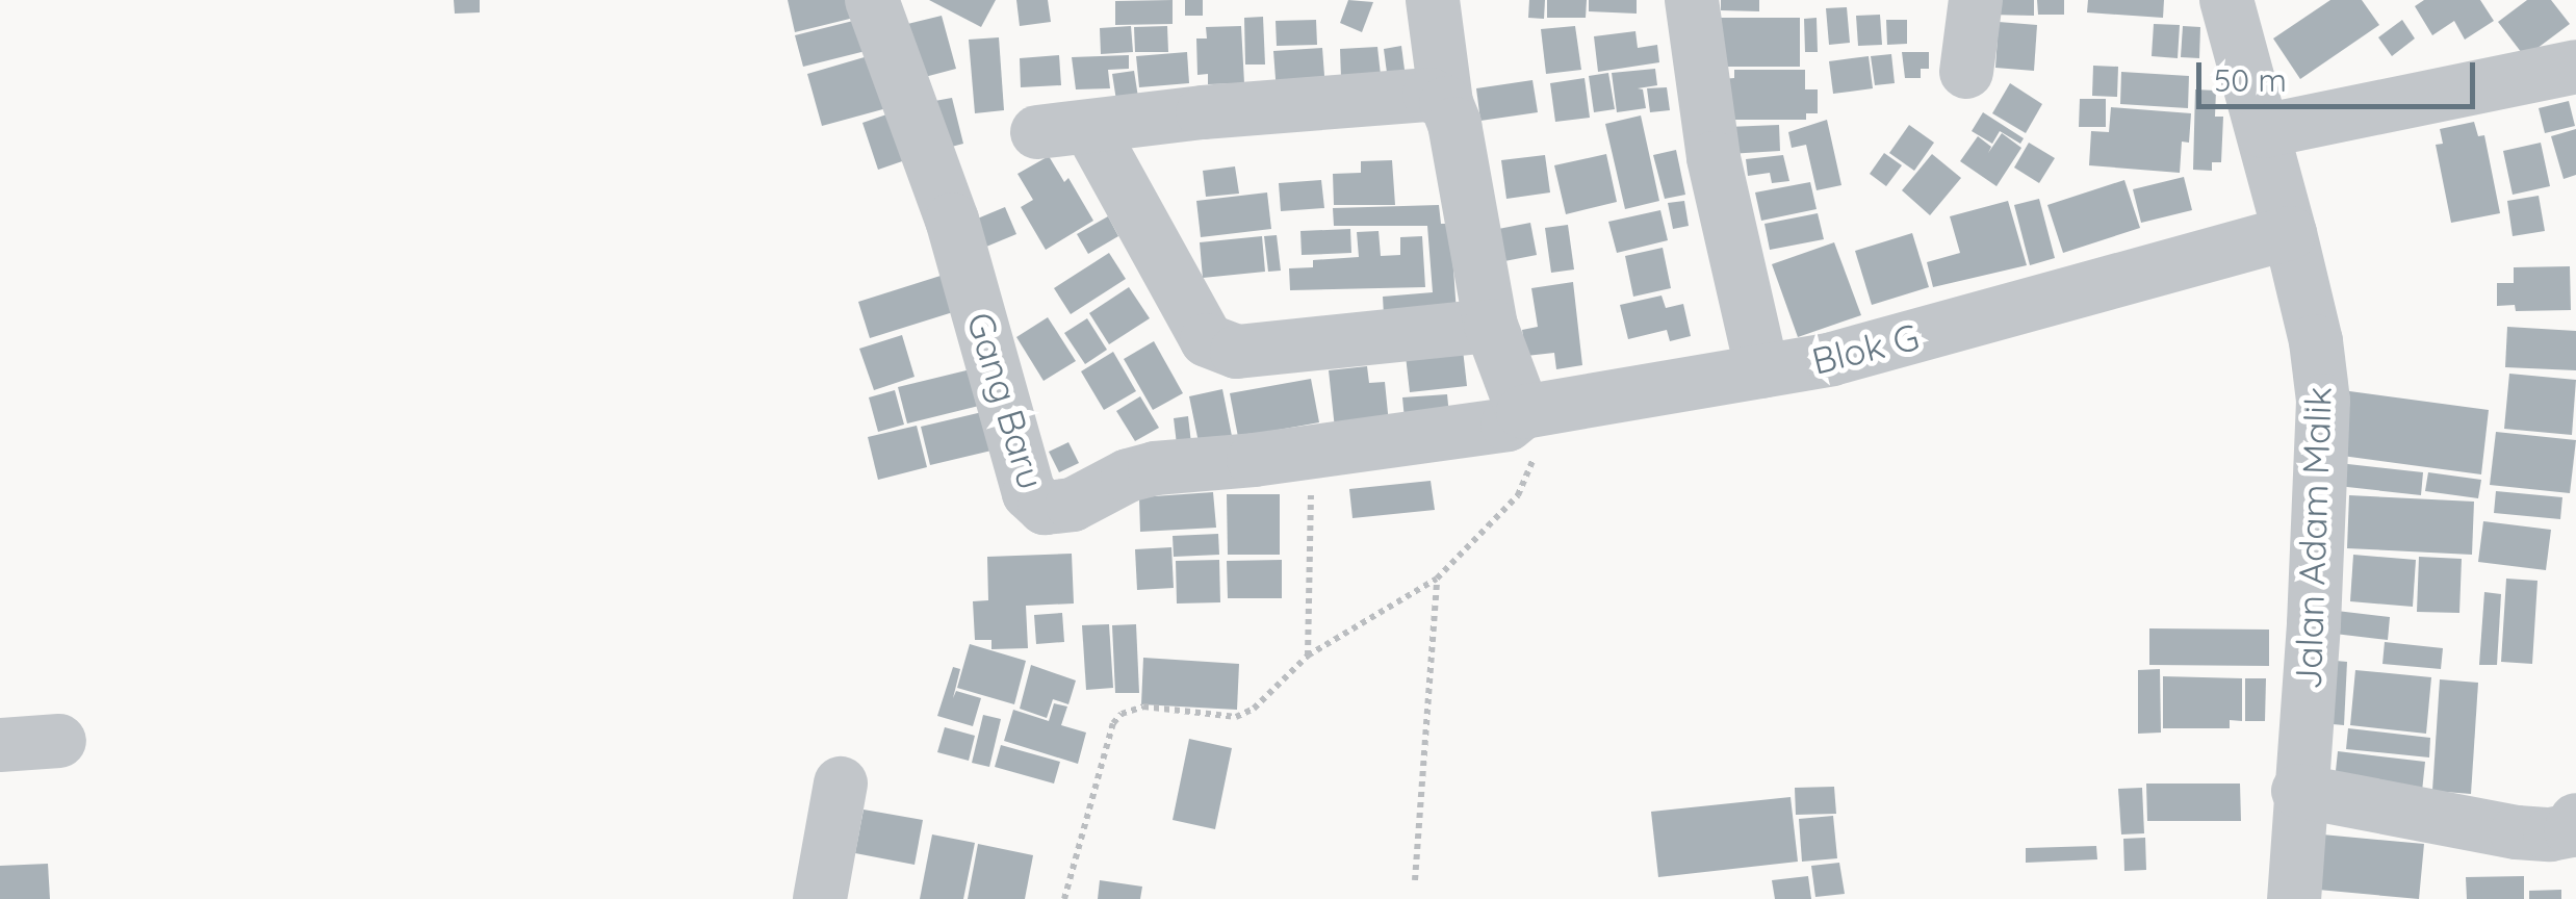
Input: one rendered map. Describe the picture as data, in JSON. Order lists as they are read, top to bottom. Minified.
{"streets":{"street":["Blok G","Gang Baru","Jalan Adam Malik"]},"crossings":[["Blok G","Gang Baru"],["Blok G","Jalan Adam Malik"]],"scale_bar":"50 m"}
